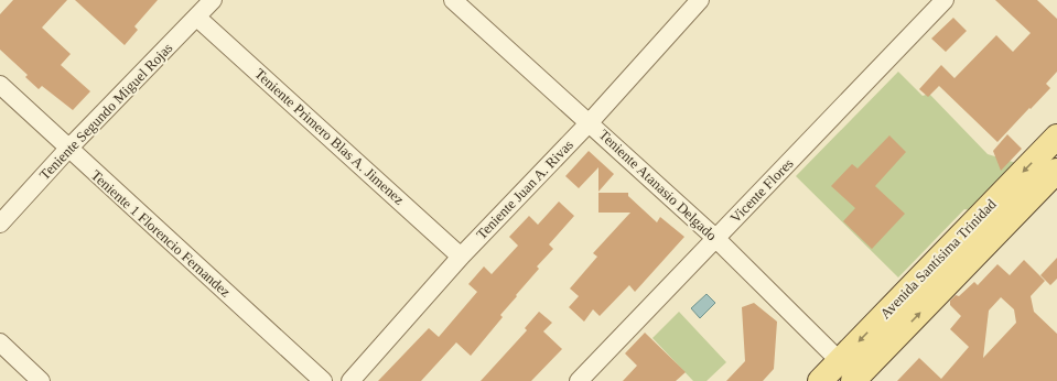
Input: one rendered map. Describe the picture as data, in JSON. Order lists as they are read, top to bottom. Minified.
{"streets":{"main road":["Avenida Santísima Trinidad"],"street":["Teniente Segundo Miguel Rojas","Teniente Primero Blas A. Jimenez","Teniente Atanasio Delgado","Teniente Juan A. Rivas","Vicente Flores","Teniente 1 Florencio Fernandez"]},"crossings":[["Teniente Segundo Miguel Rojas","Teniente Primero Blas A. Jimenez"],["Teniente Segundo Miguel Rojas","Teniente 1 Florencio Fernandez"],["Teniente Primero Blas A. Jimenez","Teniente Juan A. Rivas"],["Teniente Atanasio Delgado","Teniente Juan A. Rivas"],["Teniente Atanasio Delgado","Vicente Flores"],["Teniente Atanasio Delgado","Avenida Santísima Trinidad"]]}
